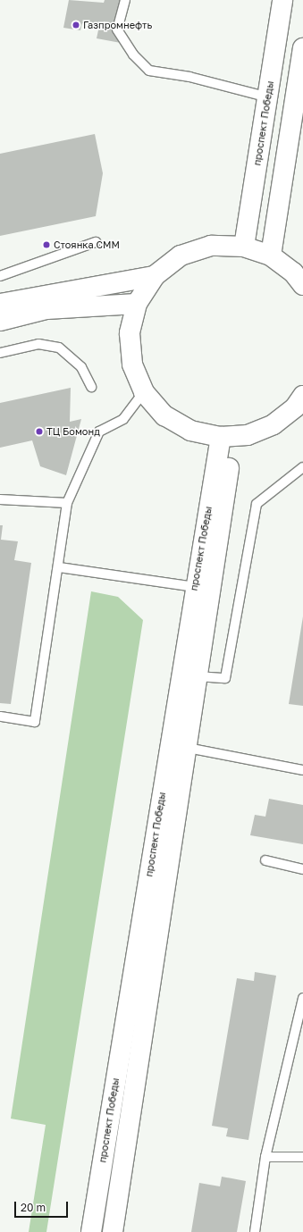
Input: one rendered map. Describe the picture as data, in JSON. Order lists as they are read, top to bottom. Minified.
{"streets":{"main road":["проспект Победы"]},"places":["Газпромнефть","Стоянка СММ","ТЦ Бомонд"],"scale_bar":"20 m"}
